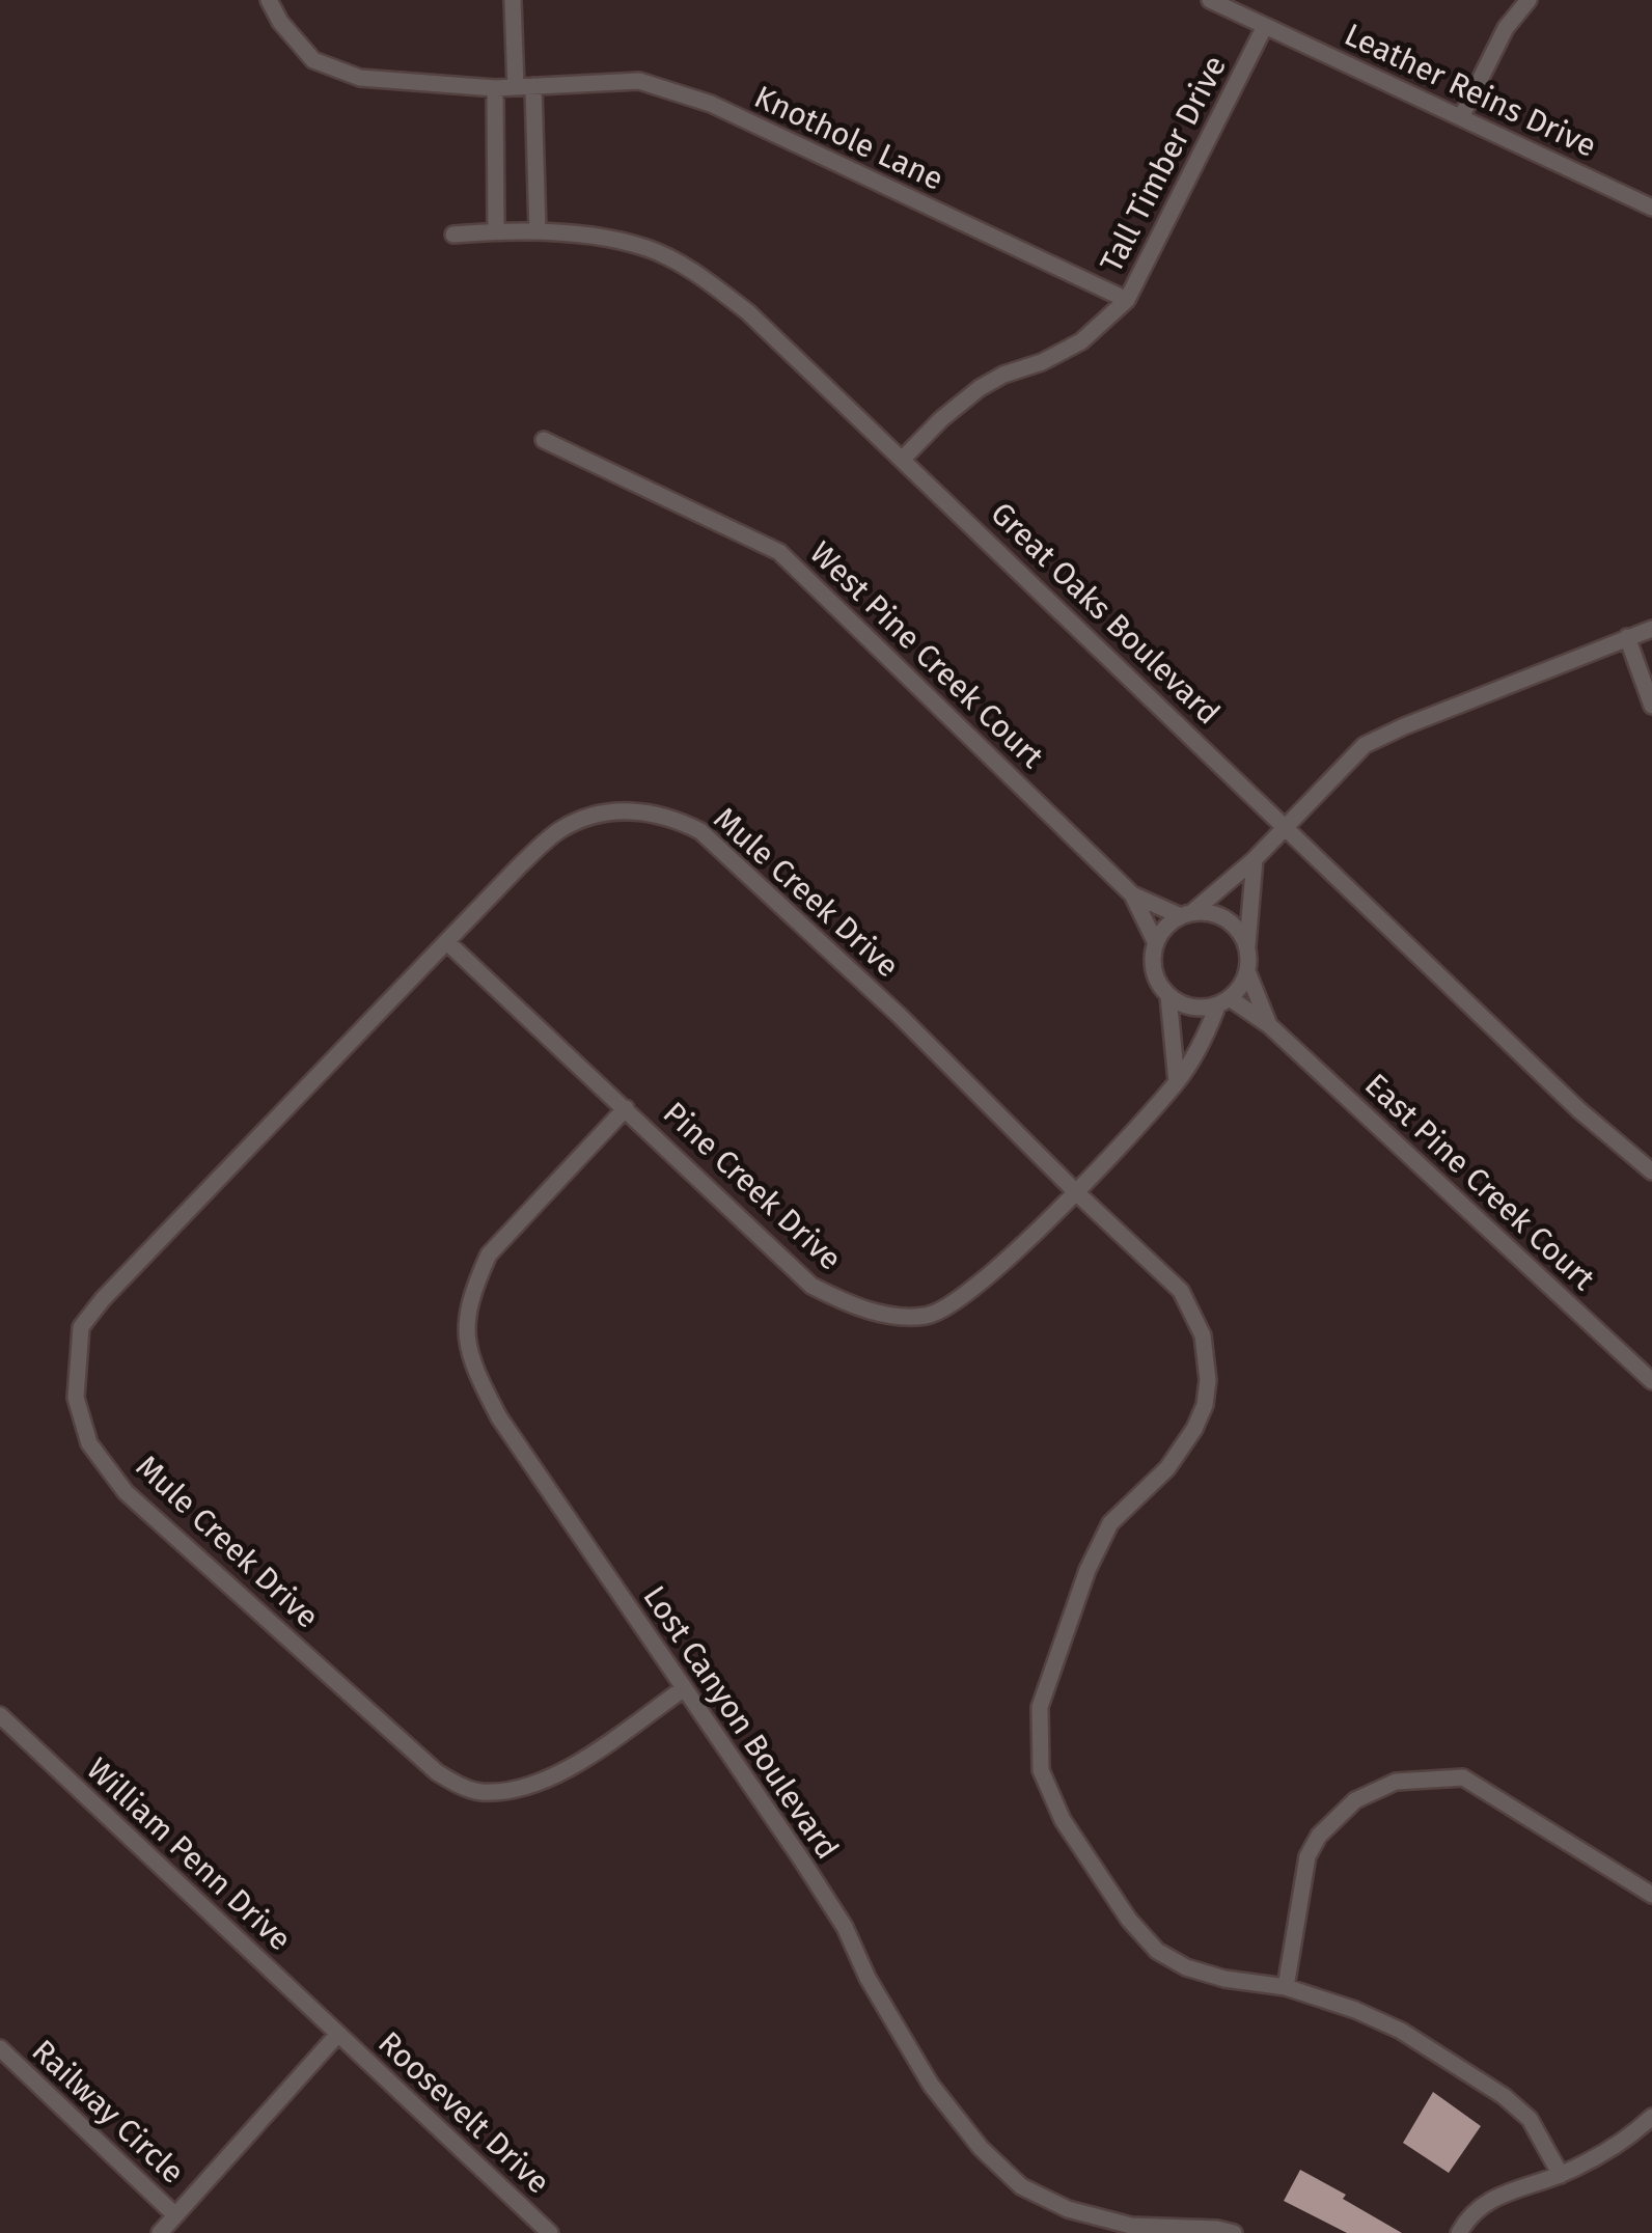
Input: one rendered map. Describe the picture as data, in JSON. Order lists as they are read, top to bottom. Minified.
{"streets":{"street":["Leather Reins Drive","Knothole Lane","Tall Timber Drive","Great Oaks Boulevard","West Pine Creek Court","Mule Creek Drive","East Pine Creek Court","Pine Creek Drive","Lost Canyon Boulevard","William Penn Drive","Railway Circle","Roosevelt Drive"]},"crossings":[["Leather Reins Drive","Tall Timber Drive"],["Knothole Lane","Tall Timber Drive"],["Tall Timber Drive","Great Oaks Boulevard"],["West Pine Creek Court","East Pine Creek Court"],["West Pine Creek Court","Pine Creek Drive"],["Mule Creek Drive","Pine Creek Drive"],["Mule Creek Drive","Lost Canyon Boulevard"],["East Pine Creek Court","Pine Creek Drive"],["Pine Creek Drive","Lost Canyon Boulevard"],["William Penn Drive","Roosevelt Drive"]]}
